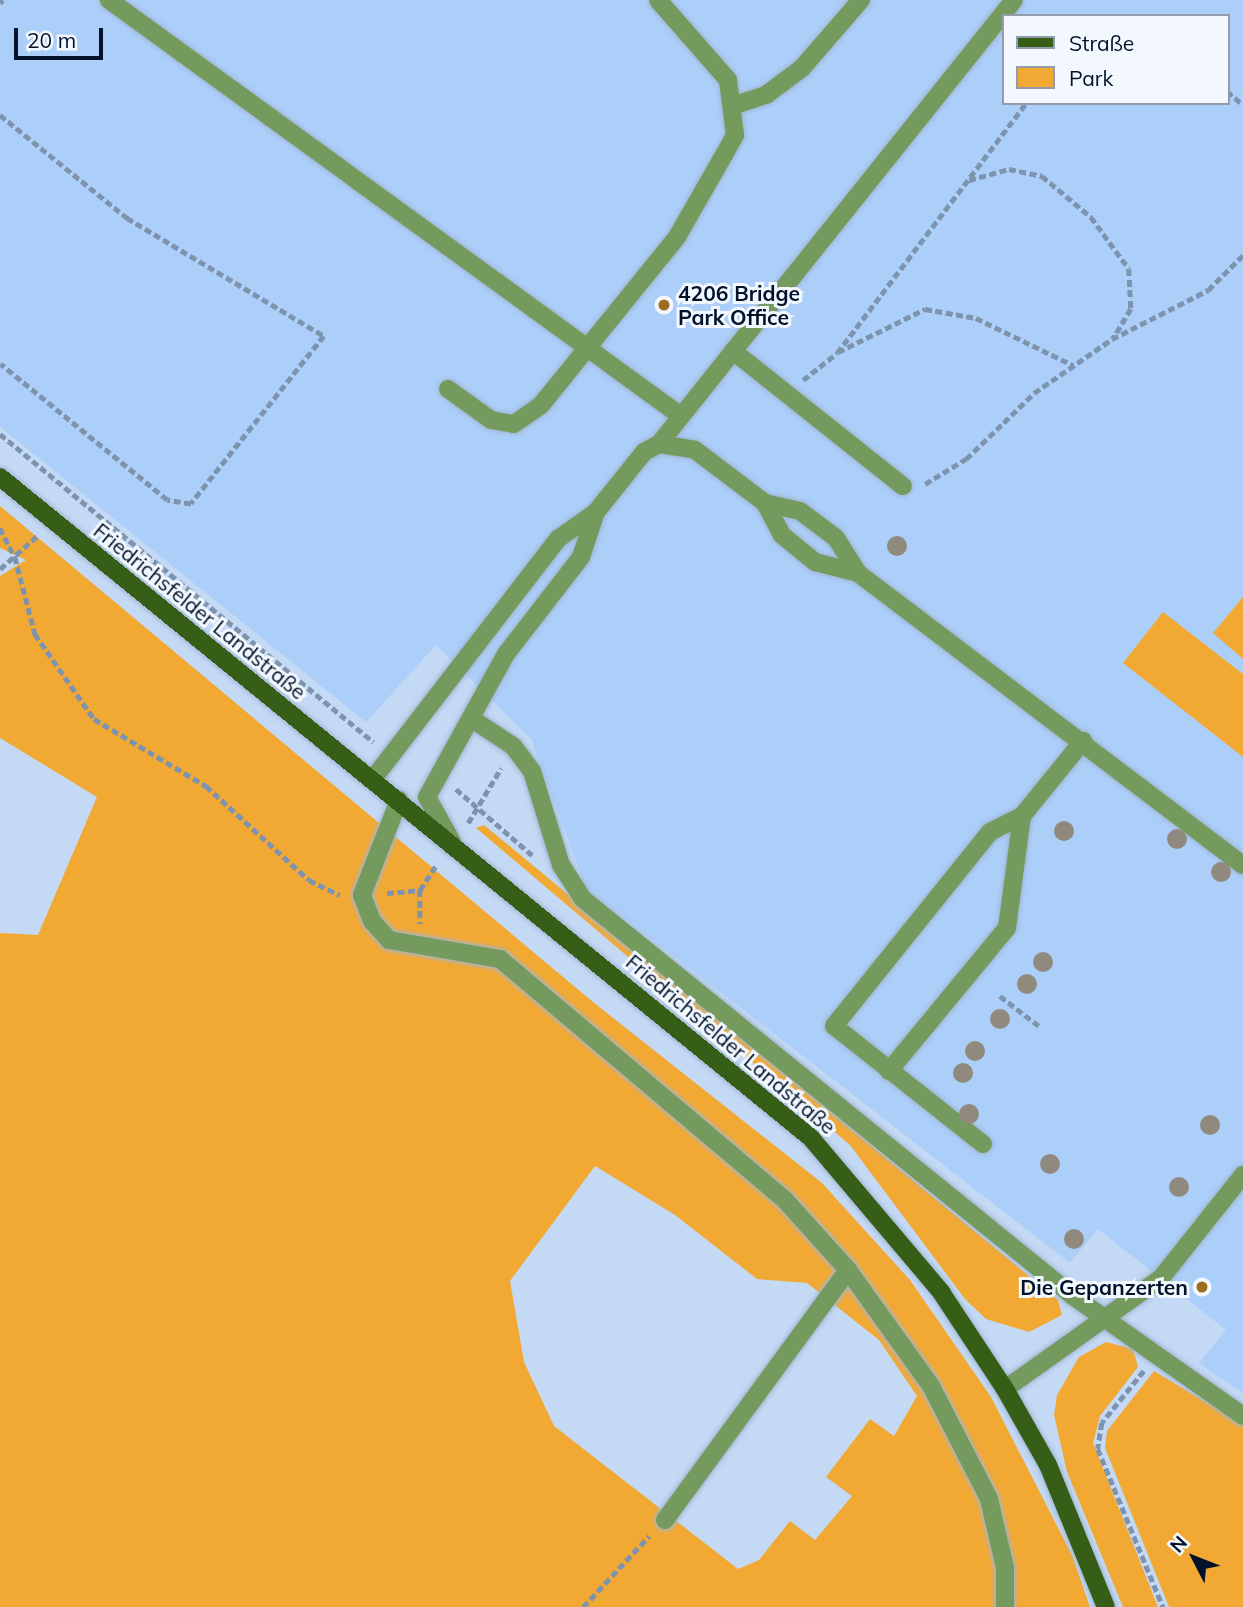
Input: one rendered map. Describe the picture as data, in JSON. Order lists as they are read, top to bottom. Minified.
{"streets":{"main road":["Friedrichsfelder Landstraße"]},"places":["4206 Bridge Park Office","Die Gepanzerten"],"legend":["Straße","Park"],"scale_bar":"20 m","north":"top left"}
